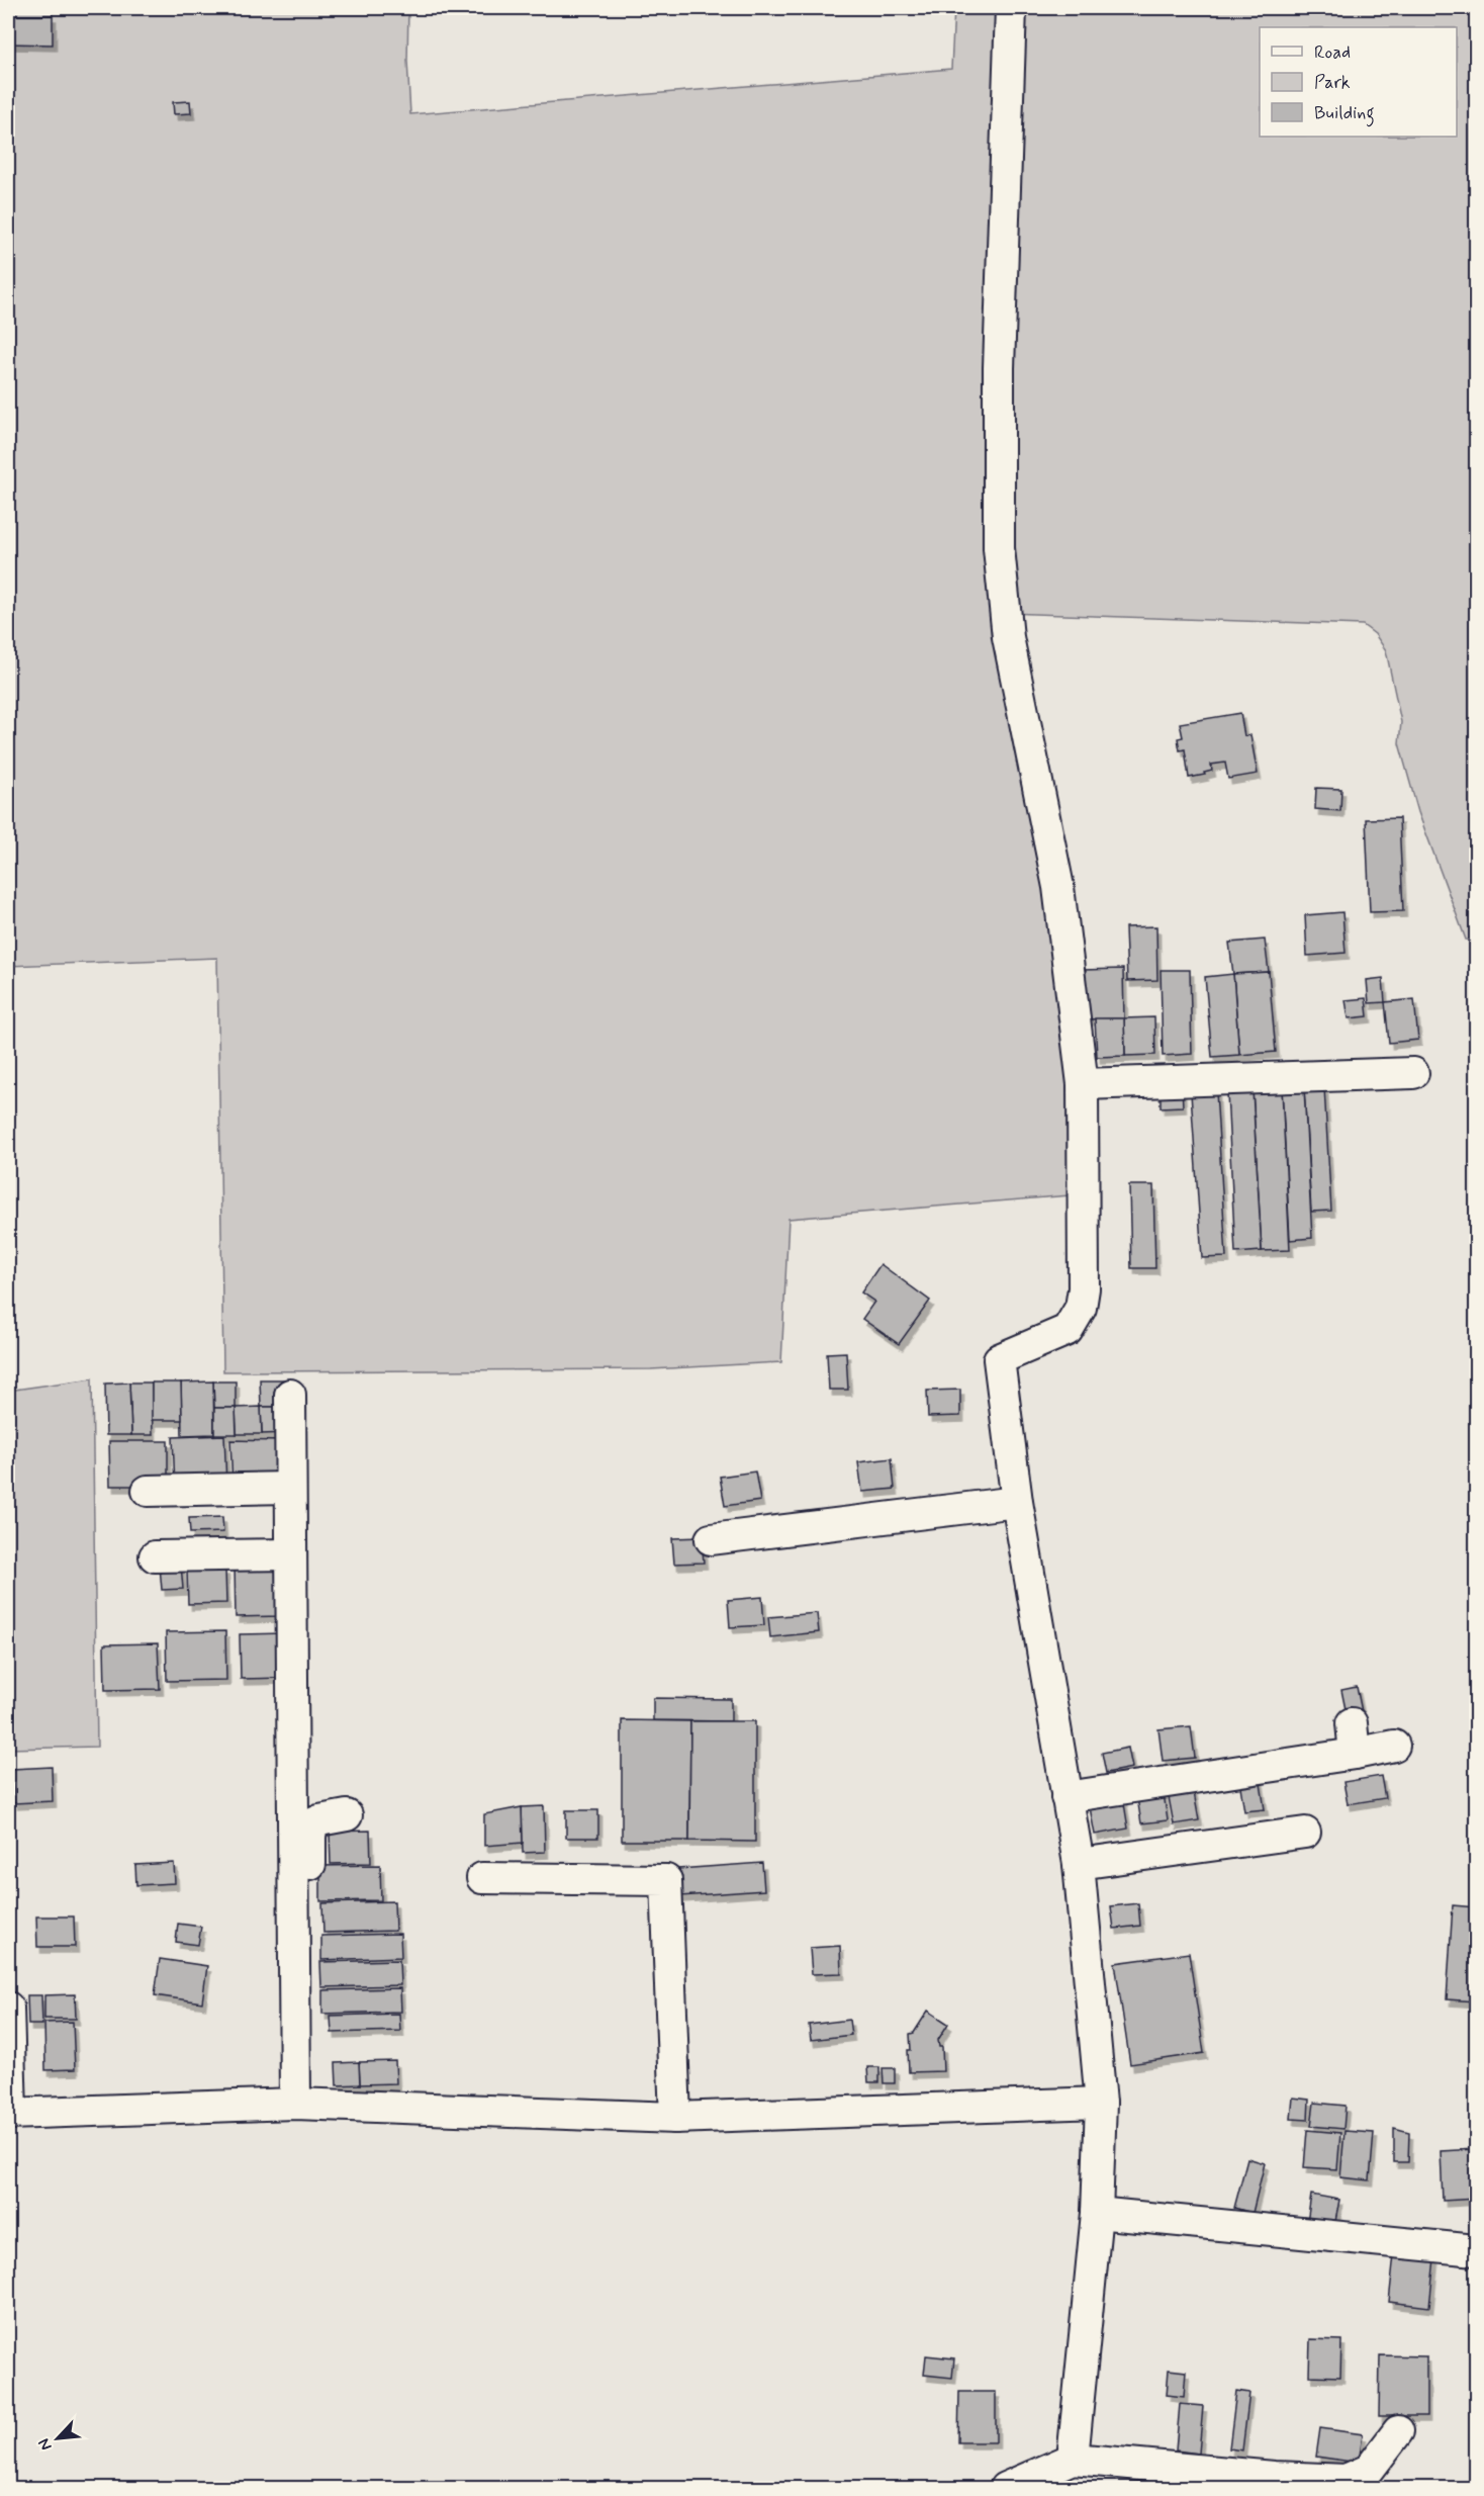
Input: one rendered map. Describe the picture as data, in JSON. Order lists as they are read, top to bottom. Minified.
{"legend":["Road","Park","Building"],"north":"bottom left"}
